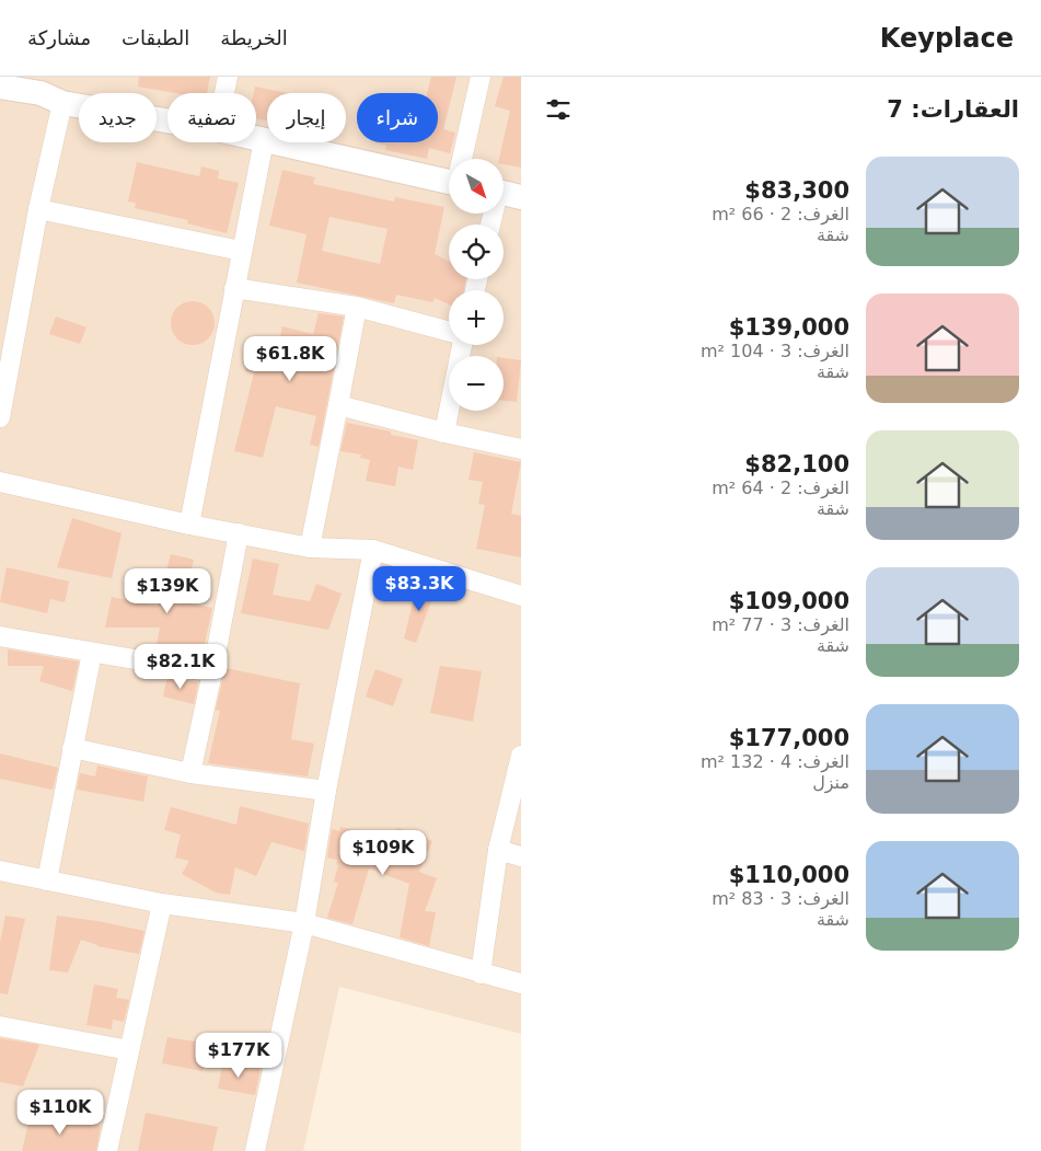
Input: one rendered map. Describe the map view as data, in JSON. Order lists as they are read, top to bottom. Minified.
{"north":"bottom right","page":{"header":"Keyplace","nav":["الخريطة","الطبقات","مشاركة"],"heading":"العقارات: 7","chip":["شراء","إيجار","تصفية","جديد"],"list":[{"name":"$83,300","note":"الغرف: 2 · 66 m² · شقة"},{"name":"$139,000","note":"الغرف: 3 · 104 m² · شقة"},{"name":"$82,100","note":"الغرف: 2 · 64 m² · شقة"},{"name":"$109,000","note":"الغرف: 3 · 77 m² · شقة"},{"name":"$177,000","note":"الغرف: 4 · 132 m² · منزل"},{"name":"$110,000","note":"الغرف: 3 · 83 m² · شقة"}],"map_buttons":["+","−"],"price":["$61.8K","$83.3K","$139K","$82.1K","$109K","$177K","$110K"]}}
